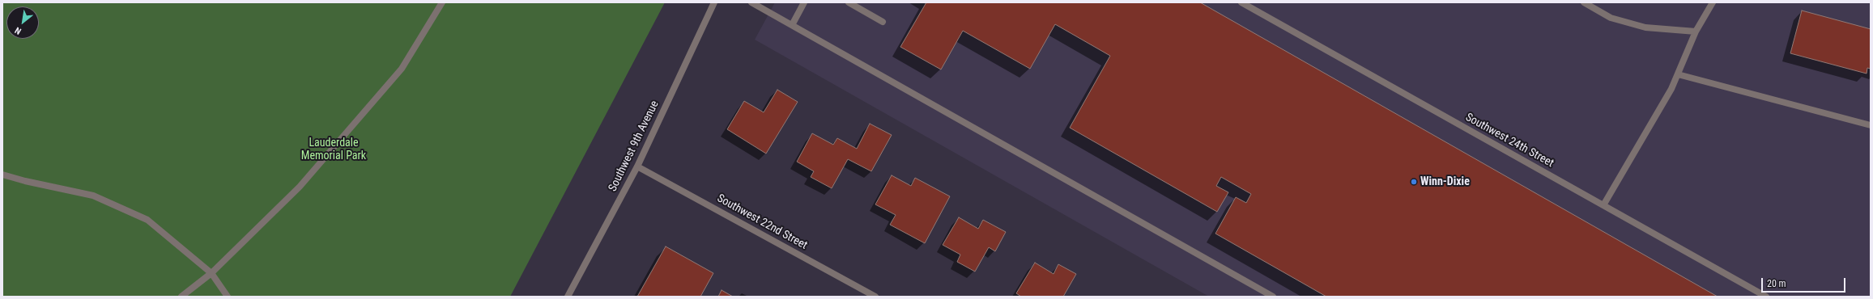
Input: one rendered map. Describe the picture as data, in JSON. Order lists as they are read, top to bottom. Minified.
{"streets":{"street":["Southwest 24th Street","Southwest 9th Avenue","Southwest 22nd Street"]},"crossings":[["Southwest 9th Avenue","Southwest 22nd Street"]],"parks":["Lauderdale Memorial Park"],"places":["Winn-Dixie"],"scale_bar":"20 m","north":"bottom left"}
